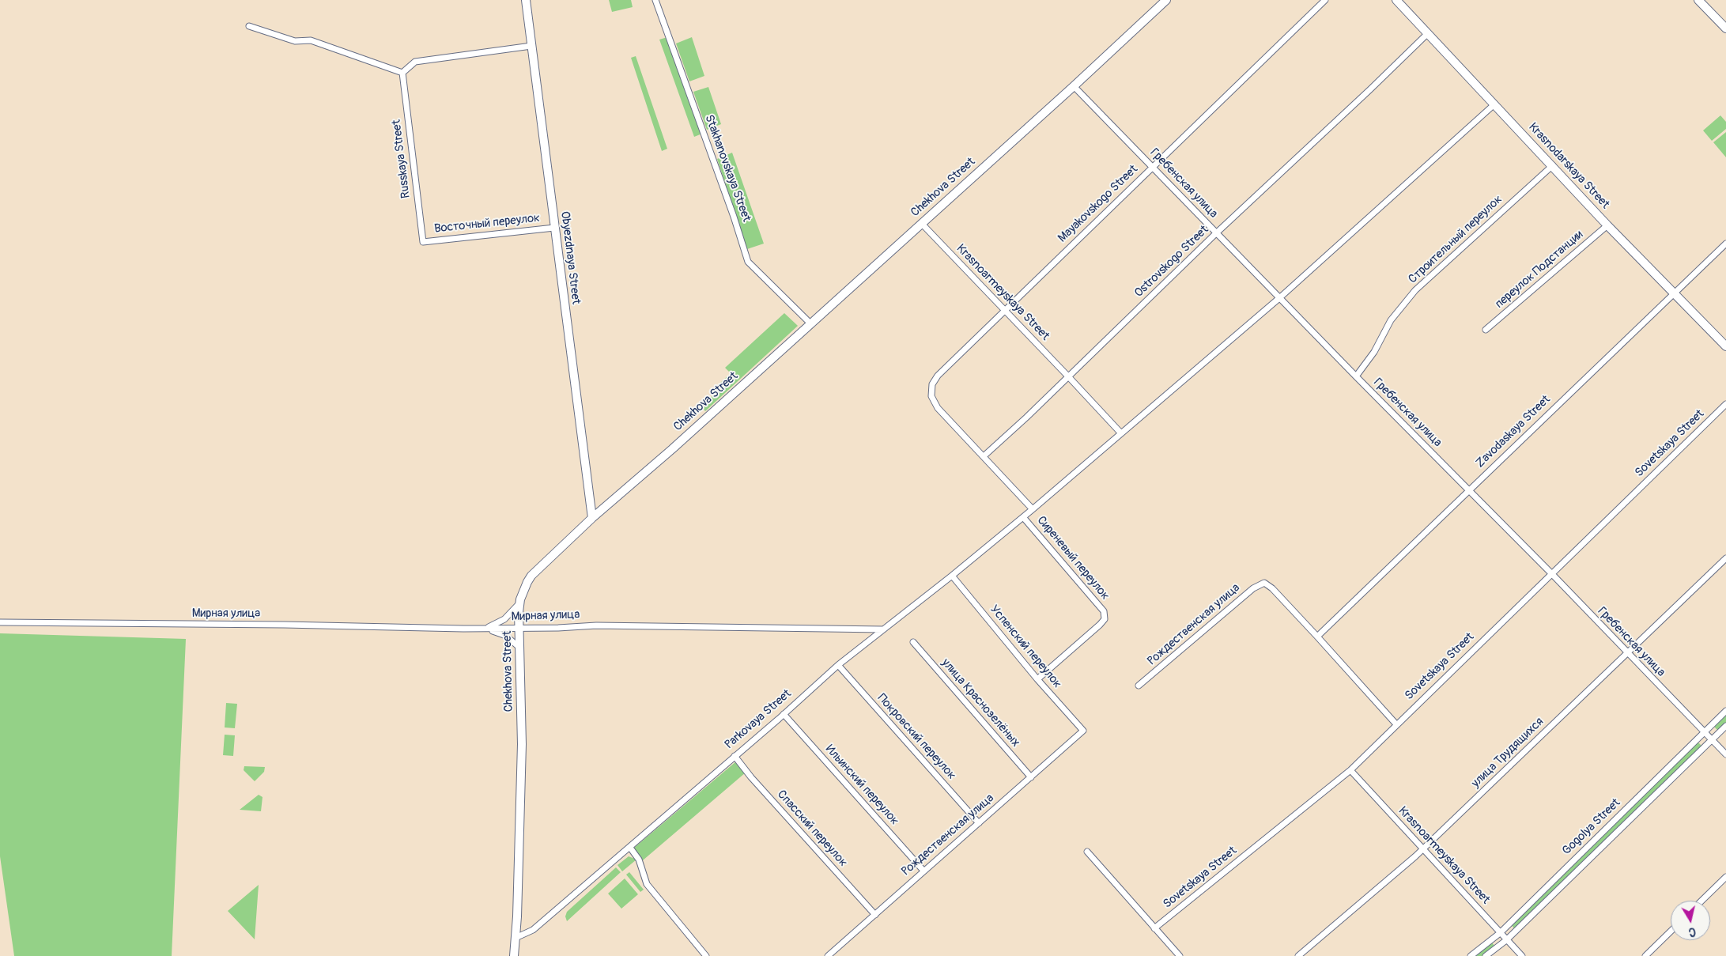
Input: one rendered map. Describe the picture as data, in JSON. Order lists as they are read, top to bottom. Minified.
{"streets":{"street":["Russkaya Street","Krasnodarskaya Street","Stakhanovskaya Street","Гребенская улица","Chekhova Street","Mayakovskogo Street","Восточный переулок","Строительный переулок","Obyezdnaya Street","Ostrovskogo Street","переулок Подстанции","Krasnoarmeyskaya Street","Zavodaskaya Street","Sovetskaya Street","Сиреневый переулок","Мирная улица","Рождественская улица","Успенский переулок","улица Краснозелёных","Parkovaya Street","Покровский переулок","улица Трудящихся","Ильинский переулок","Gogolya Street","Спасский переулок"]},"crossings":[["Russkaya Street","Восточный переулок"],["Krasnodarskaya Street","Строительный переулок"],["Krasnodarskaya Street","Ostrovskogo Street"],["Krasnodarskaya Street","переулок Подстанции"],["Krasnodarskaya Street","Zavodaskaya Street"],["Krasnodarskaya Street","Parkovaya Street"],["Stakhanovskaya Street","Chekhova Street"],["Гребенская улица","Chekhova Street"],["Гребенская улица","Mayakovskogo Street"],["Гребенская улица","Строительный переулок"],["Гребенская улица","Ostrovskogo Street"],["Гребенская улица","Zavodaskaya Street"],["Гребенская улица","Sovetskaya Street"],["Гребенская улица","Parkovaya Street"],["Гребенская улица","улица Трудящихся"],["Гребенская улица","Gogolya Street"],["Chekhova Street","Obyezdnaya Street"],["Chekhova Street","Krasnoarmeyskaya Street"],["Chekhova Street","Мирная улица"],["Chekhova Street","Parkovaya Street"],["Mayakovskogo Street","Krasnoarmeyskaya Street"],["Mayakovskogo Street","Сиреневый переулок"],["Восточный переулок","Obyezdnaya Street"],["Ostrovskogo Street","Krasnoarmeyskaya Street"],["Ostrovskogo Street","Сиреневый переулок"],["Krasnoarmeyskaya Street","Sovetskaya Street"],["Krasnoarmeyskaya Street","Parkovaya Street"],["Krasnoarmeyskaya Street","улица Трудящихся"],["Krasnoarmeyskaya Street","Gogolya Street"],["Zavodaskaya Street","Рождественская улица"],["Сиреневый переулок","Успенский переулок"],["Сиреневый переулок","Parkovaya Street"],["Мирная улица","Parkovaya Street"],["Рождественская улица","Успенский переулок"],["Рождественская улица","улица Краснозелёных"],["Рождественская улица","Покровский переулок"],["Рождественская улица","Ильинский переулок"],["Рождественская улица","Спасский переулок"],["Успенский переулок","Parkovaya Street"],["Parkovaya Street","Покровский переулок"],["Parkovaya Street","Ильинский переулок"],["Parkovaya Street","Спасский переулок"]],"north":"bottom"}
